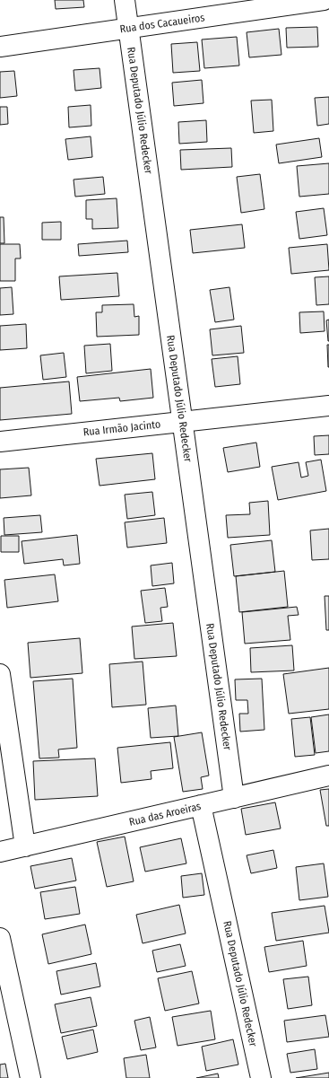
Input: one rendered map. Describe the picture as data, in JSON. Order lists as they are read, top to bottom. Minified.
{"streets":{"street":["Rua dos Cacaueiros","Rua Deputado Júlio Redecker","Rua Irmão Jacinto","Rua das Aroeiras"]},"crossings":[["Rua dos Cacaueiros","Rua Deputado Júlio Redecker"],["Rua Deputado Júlio Redecker","Rua Irmão Jacinto"],["Rua Deputado Júlio Redecker","Rua das Aroeiras"]]}
